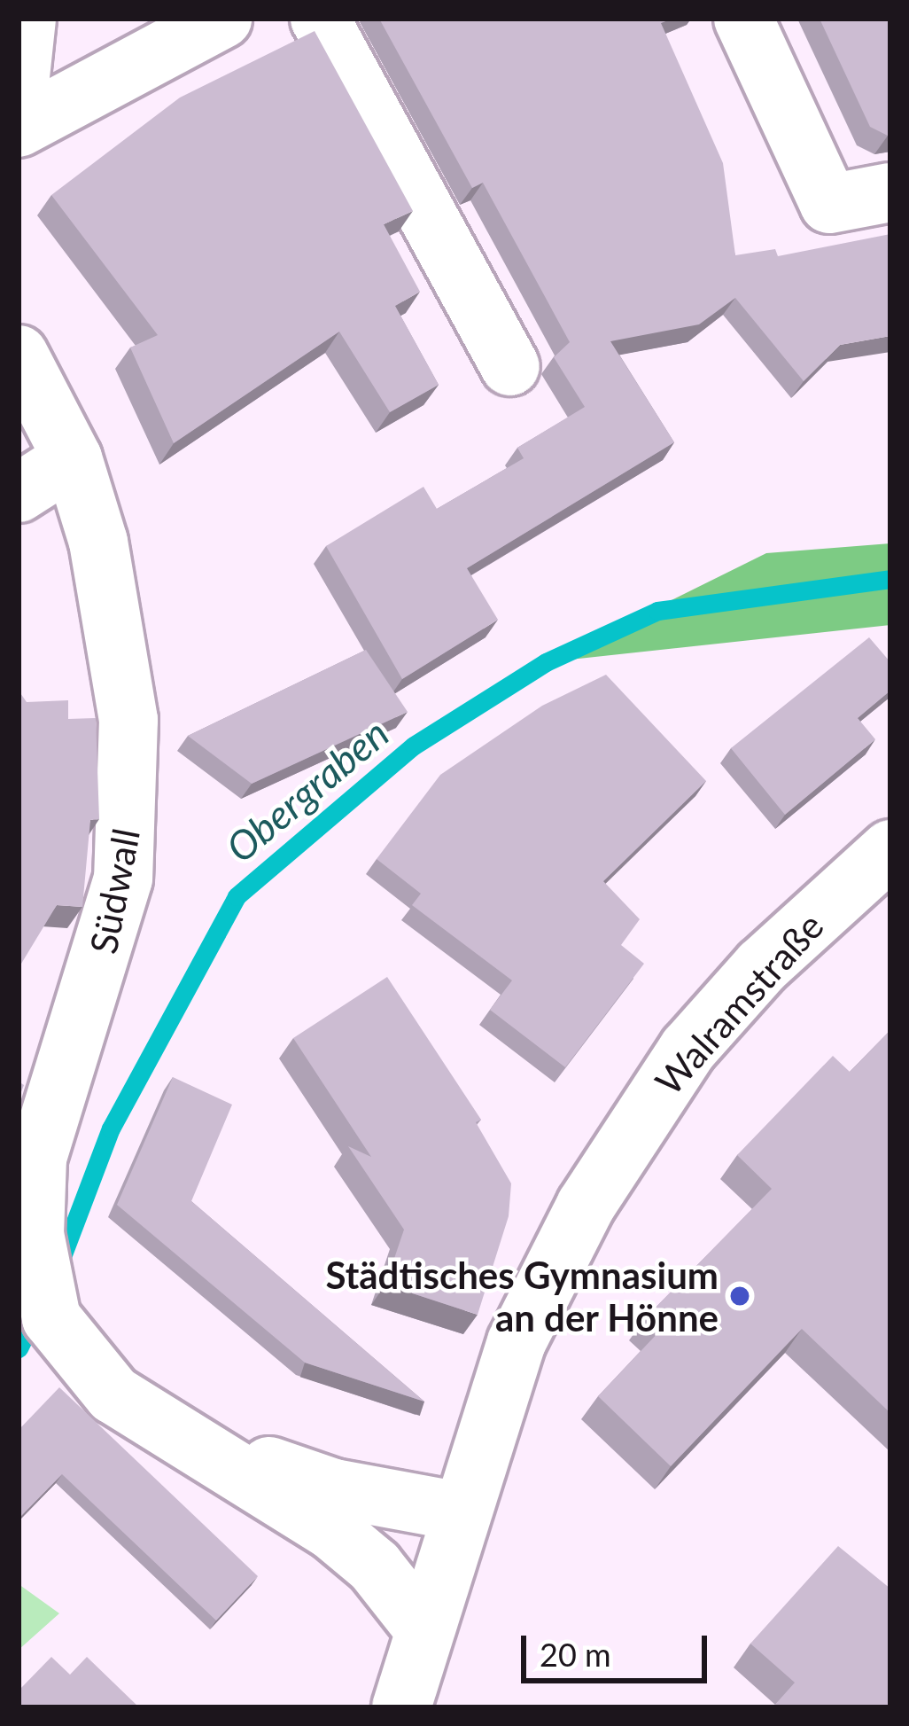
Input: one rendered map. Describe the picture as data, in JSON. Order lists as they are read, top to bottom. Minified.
{"streets":{"street":["Südwall","Walramstraße"]},"crossings":[["Südwall","Walramstraße"]],"water":["Obergraben"],"places":["Städtisches Gymnasium an der Hönne"],"scale_bar":"20 m"}
